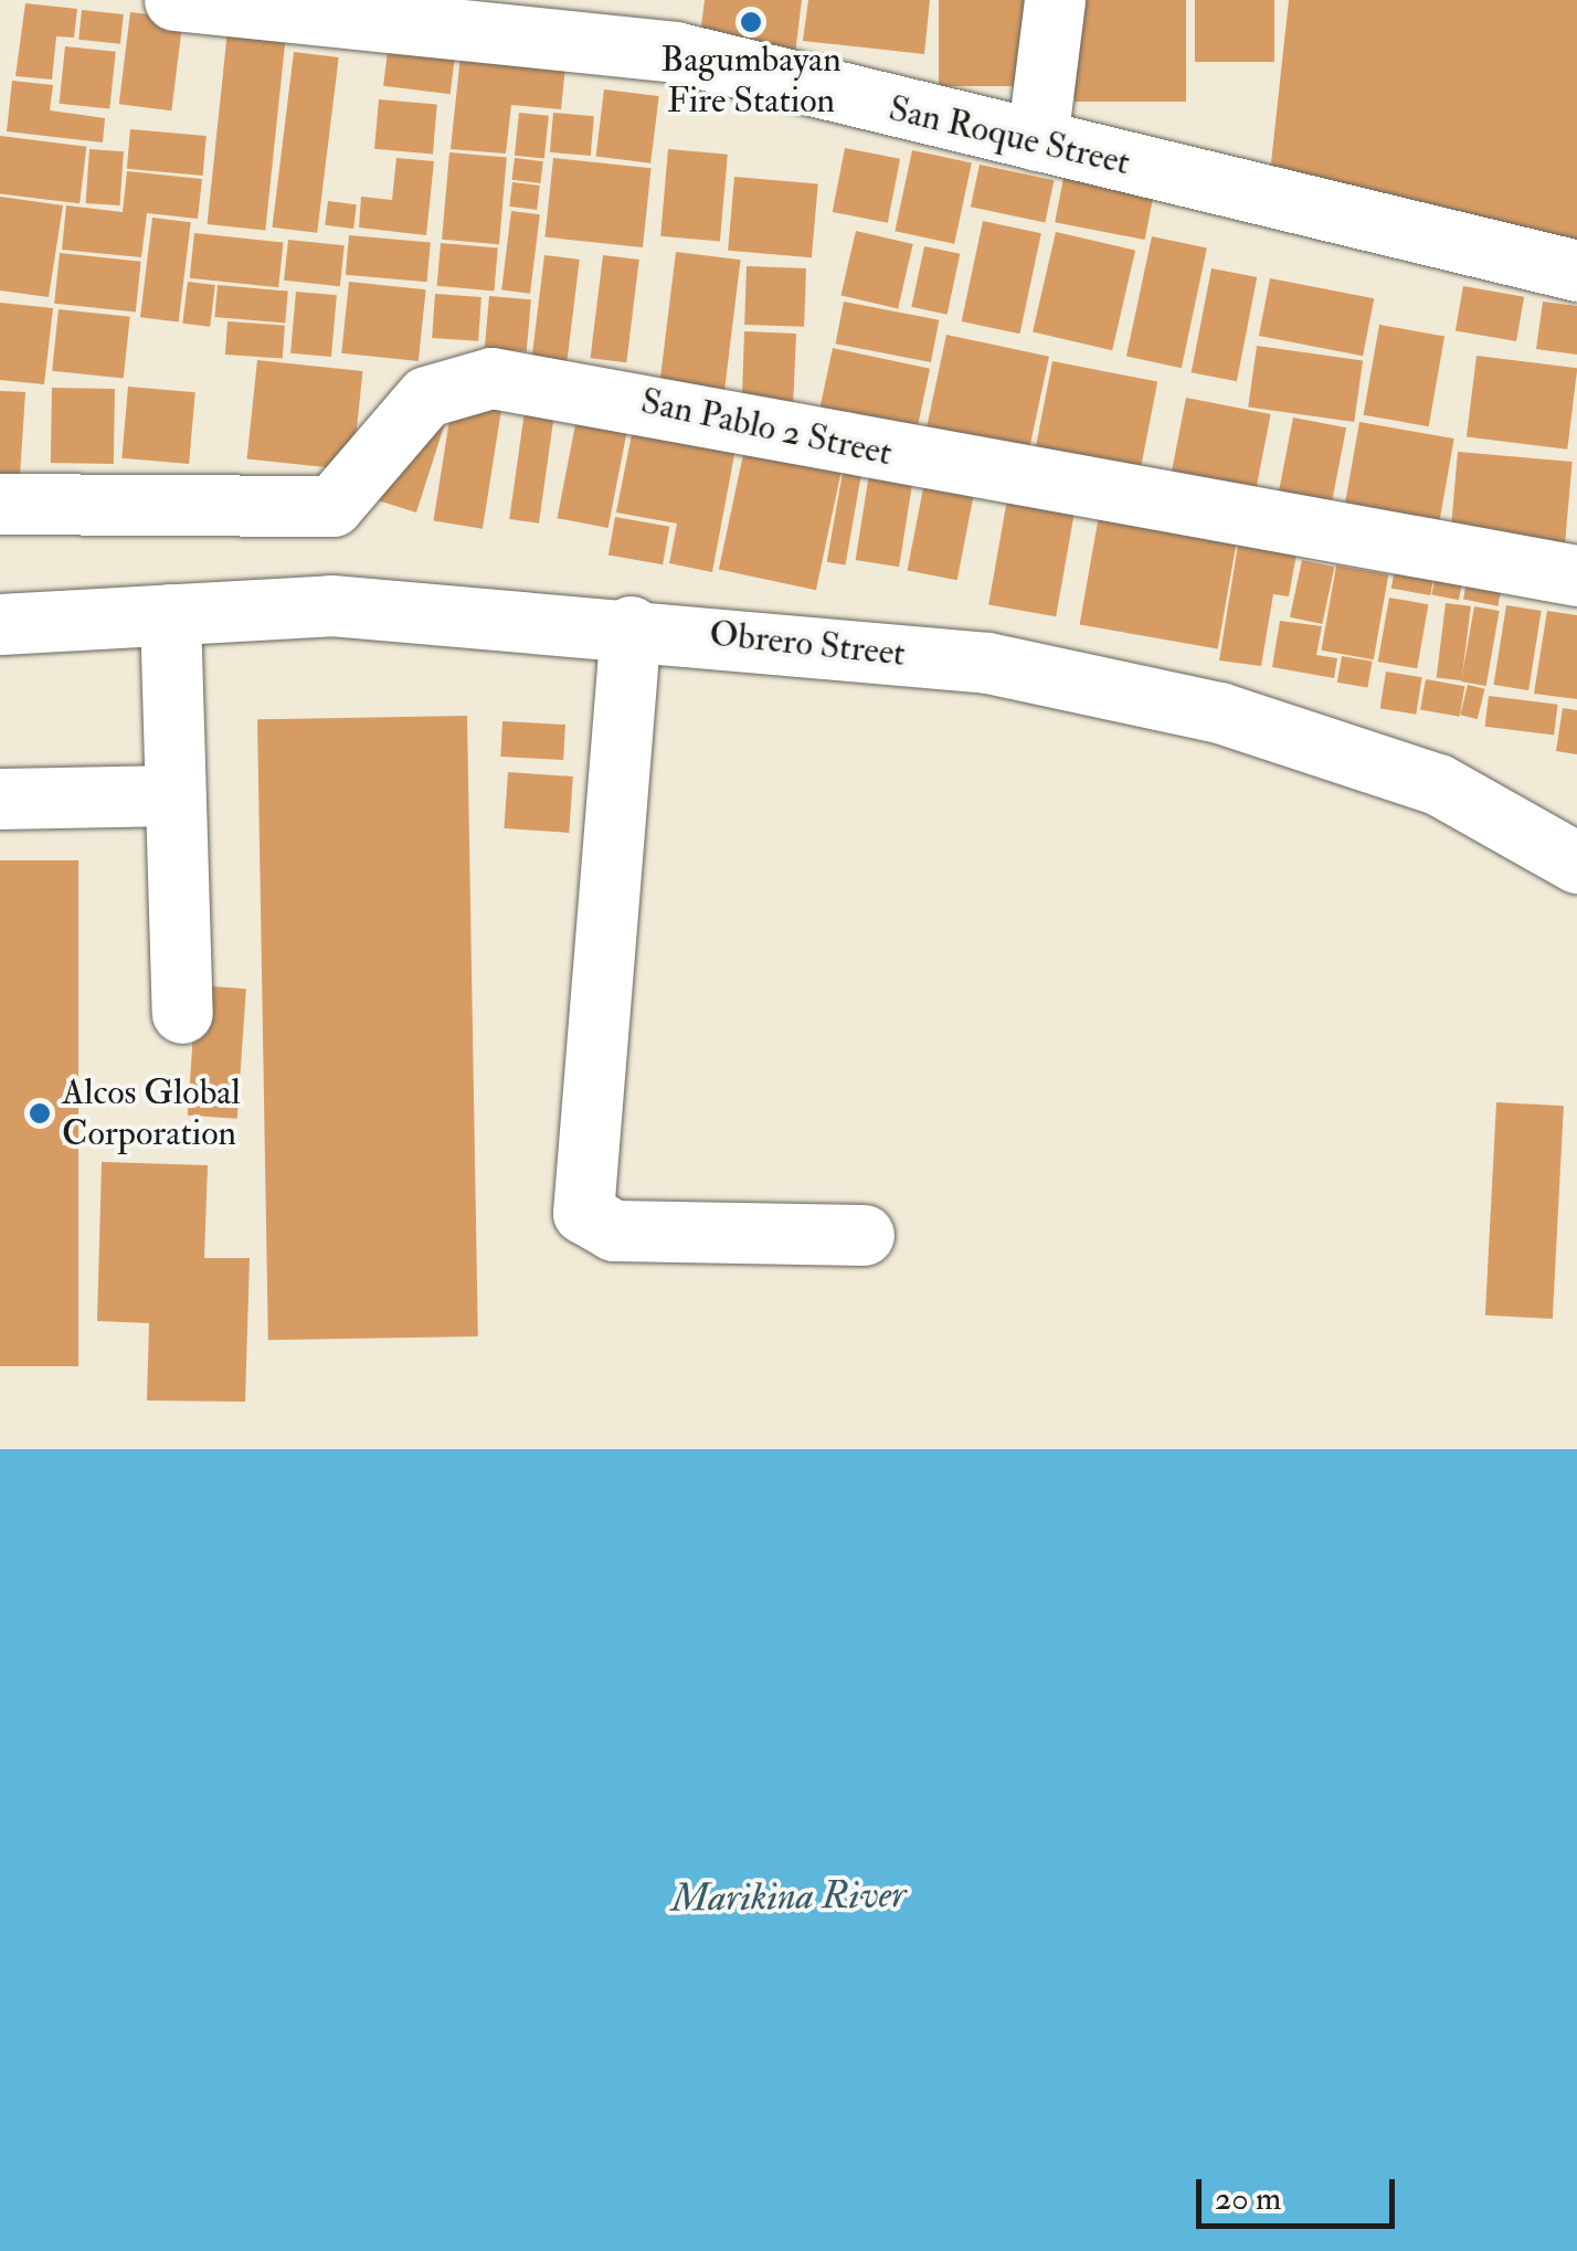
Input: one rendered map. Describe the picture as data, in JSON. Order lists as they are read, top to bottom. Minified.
{"streets":{"street":["San Roque Street","San Pablo 2 Street","Obrero Street"]},"water":["Marikina River"],"places":["Bagumbayan Fire Station","Alcos Global Corporation"],"scale_bar":"20 m"}
